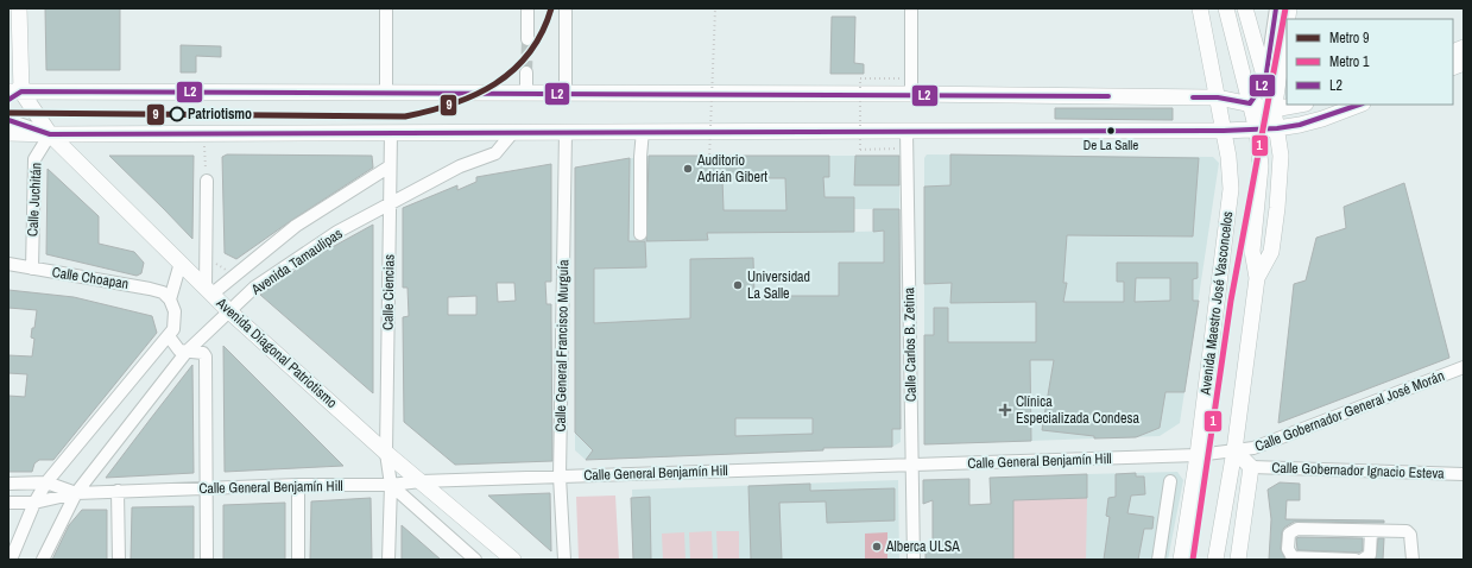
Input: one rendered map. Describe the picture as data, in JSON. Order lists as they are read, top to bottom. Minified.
{"streets":{"main road":["Avenida Maestro José Vasconcelos","Avenida Diagonal Patriotismo"],"street":["Calle Juchitán","Avenida Tamaulipas","Calle Choapan","Calle Ciencias","Calle Carlos B. Zetina","Calle General Francisco Murguía","Calle Gobernador General José Morán","Calle General Benjamín Hill","Calle Gobernador Ignacio Esteva"]},"crossings":[["Calle Juchitán","Calle Choapan"],["Calle Juchitán","Avenida Diagonal Patriotismo"],["Avenida Tamaulipas","Calle Ciencias"],["Avenida Tamaulipas","Avenida Diagonal Patriotismo"],["Avenida Tamaulipas","Calle General Benjamín Hill"],["Calle Ciencias","Avenida Diagonal Patriotismo"],["Calle Ciencias","Calle General Benjamín Hill"],["Avenida Maestro José Vasconcelos","Calle Gobernador General José Morán"],["Avenida Maestro José Vasconcelos","Calle General Benjamín Hill"],["Calle Carlos B. Zetina","Calle General Benjamín Hill"],["Calle General Francisco Murguía","Calle General Benjamín Hill"],["Avenida Diagonal Patriotismo","Calle General Benjamín Hill"],["Calle Gobernador General José Morán","Calle General Benjamín Hill"]],"places":{"other":["Patriotismo","De La Salle","Auditorio Adrián Gibert","Universidad La Salle","Alberca ULSA"],"health":["Clínica Especializada Condesa"]},"lines":["metro line 9","metro line 1","transit line L2"],"legend":["Metro 9","Metro 1","L2"]}
